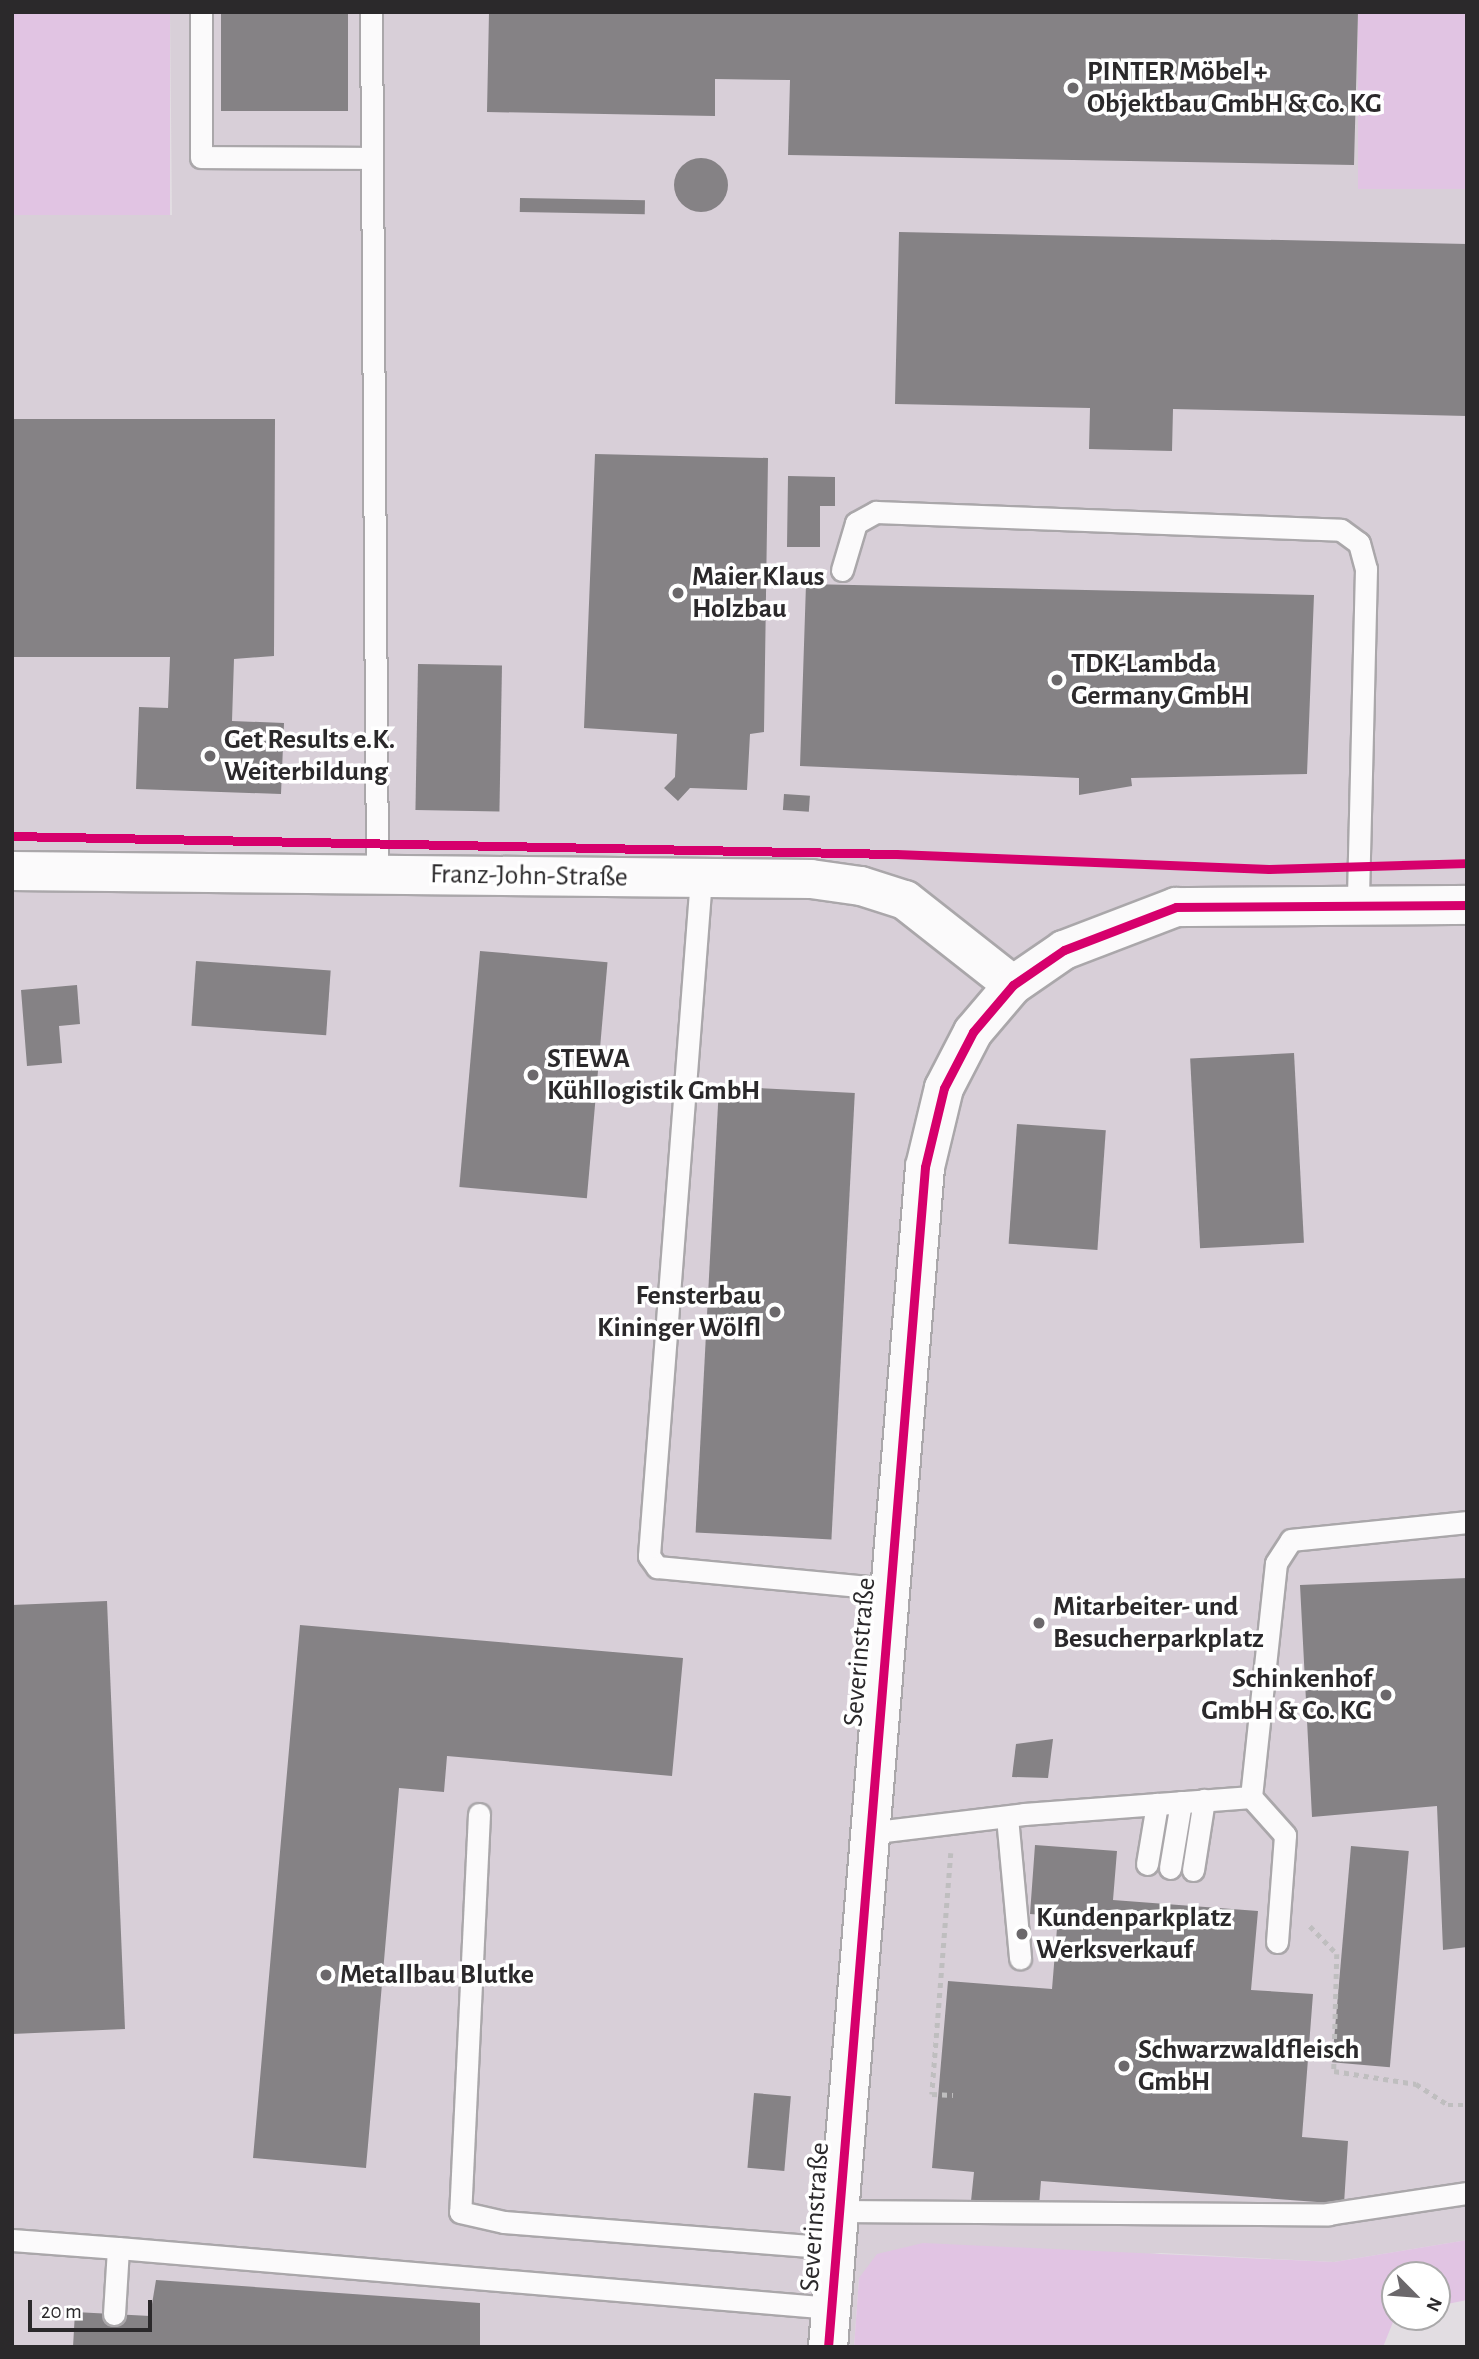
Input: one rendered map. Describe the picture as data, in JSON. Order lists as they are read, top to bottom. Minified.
{"streets":{"street":["Franz-John-Straße","Severinstraße"]},"crossings":[["Franz-John-Straße","Severinstraße"]],"places":["PINTER Möbel + Objektbau GmbH & Co. KG","Maier Klaus Holzbau","TDK-Lambda Germany GmbH","Get Results e.K. Weiterbildung","STEWA Kühllogistik GmbH","Fensterbau Kininger Wölfl","Mitarbeiter- und Besucherparkplatz","Schinkenhof GmbH & Co. KG","Kundenparkplatz Werksverkauf","Metallbau Blutke","Schwarzwaldfleisch GmbH"],"scale_bar":"20 m","north":"bottom right"}
